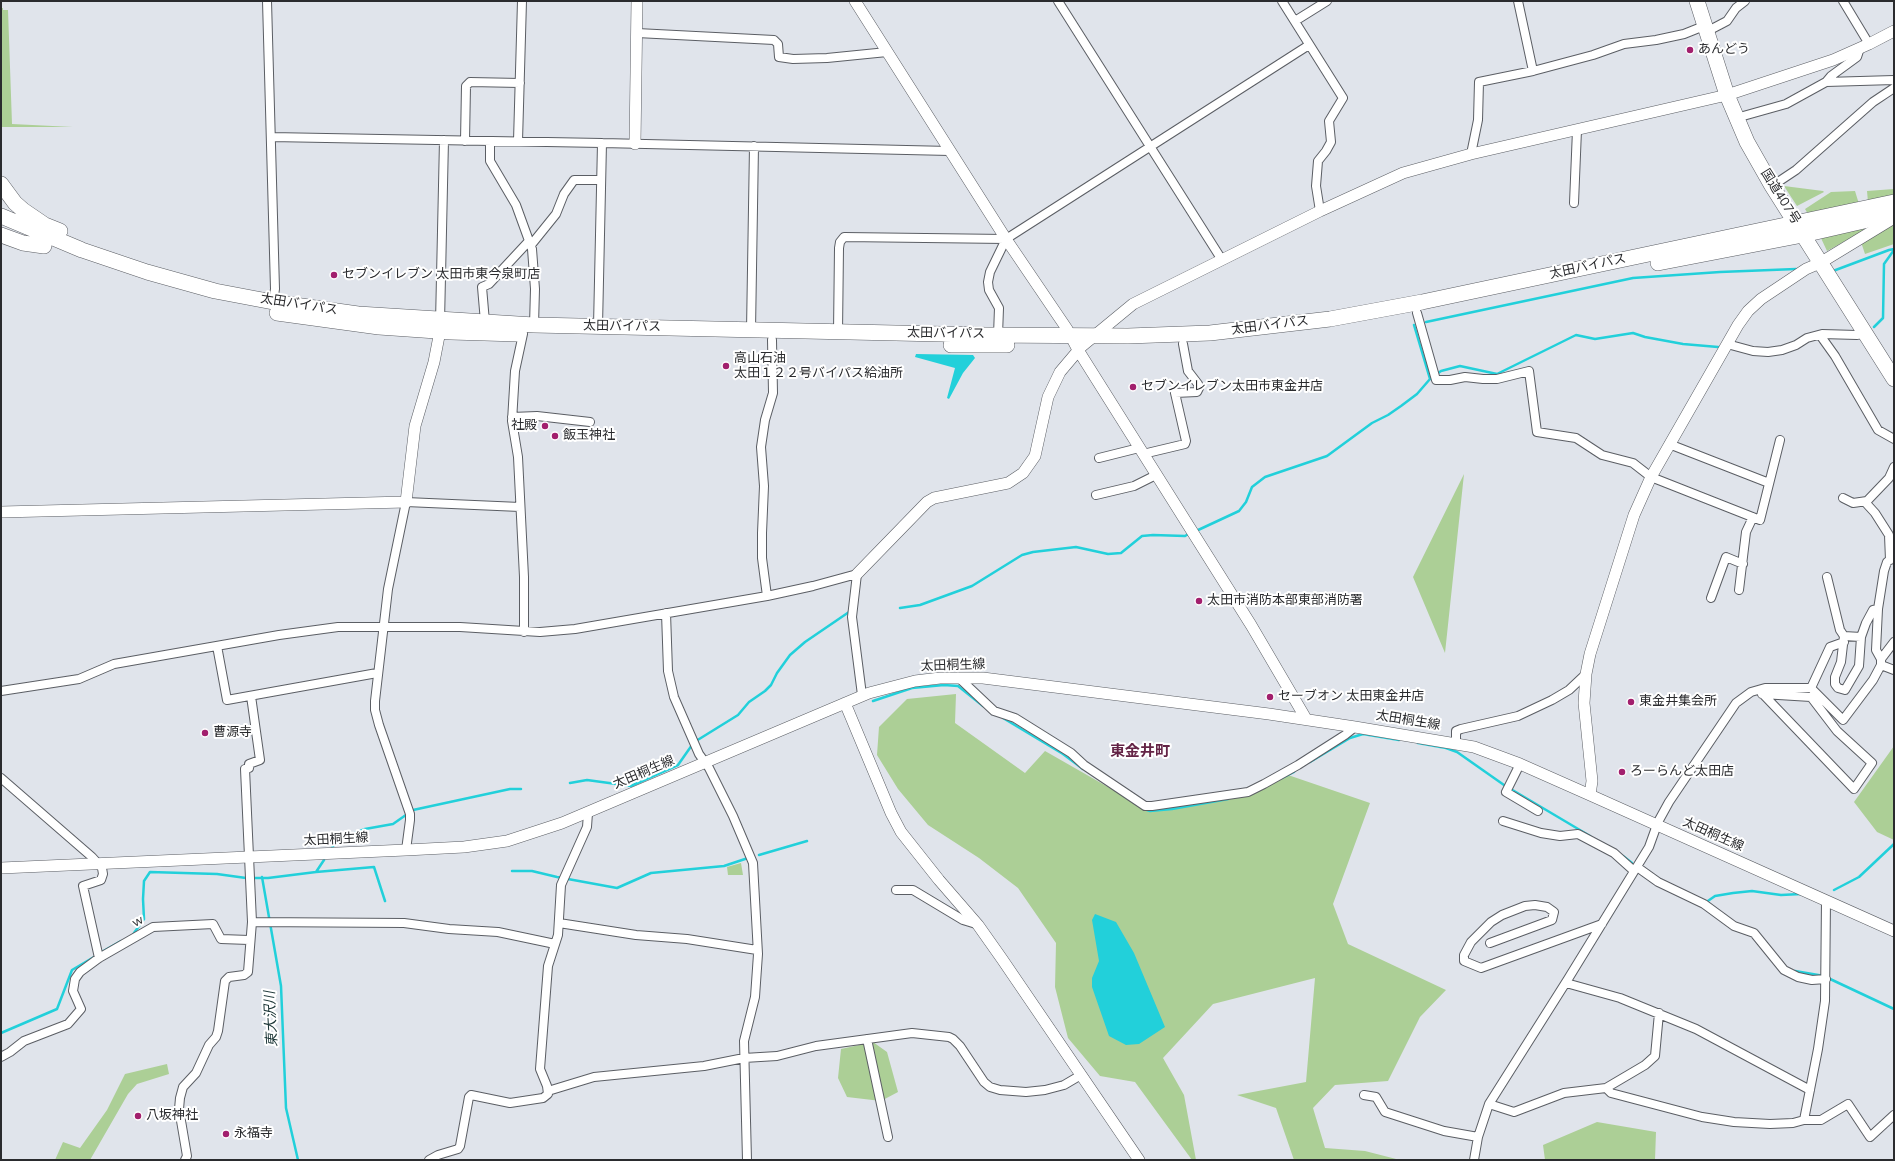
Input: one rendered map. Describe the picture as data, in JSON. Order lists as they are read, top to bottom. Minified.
{"streets":{"highway":["国道407号","太田バイパス"],"street":["太田桐生線","w"]},"crossings":[["国道407号","太田バイパス"]],"districts":["東金井町"],"water":["東大沢川"],"places":["あんどう","セブンイレブン 太田市東今泉町店","高山石油 太田１２２号バイパス給油所","セブンイレブン太田市東金井店","社殿","飯玉神社","太田市消防本部東部消防署","セーブオン 太田東金井店","東金井集会所","曹源寺","ろーらんど太田店","八坂神社","永福寺"]}
